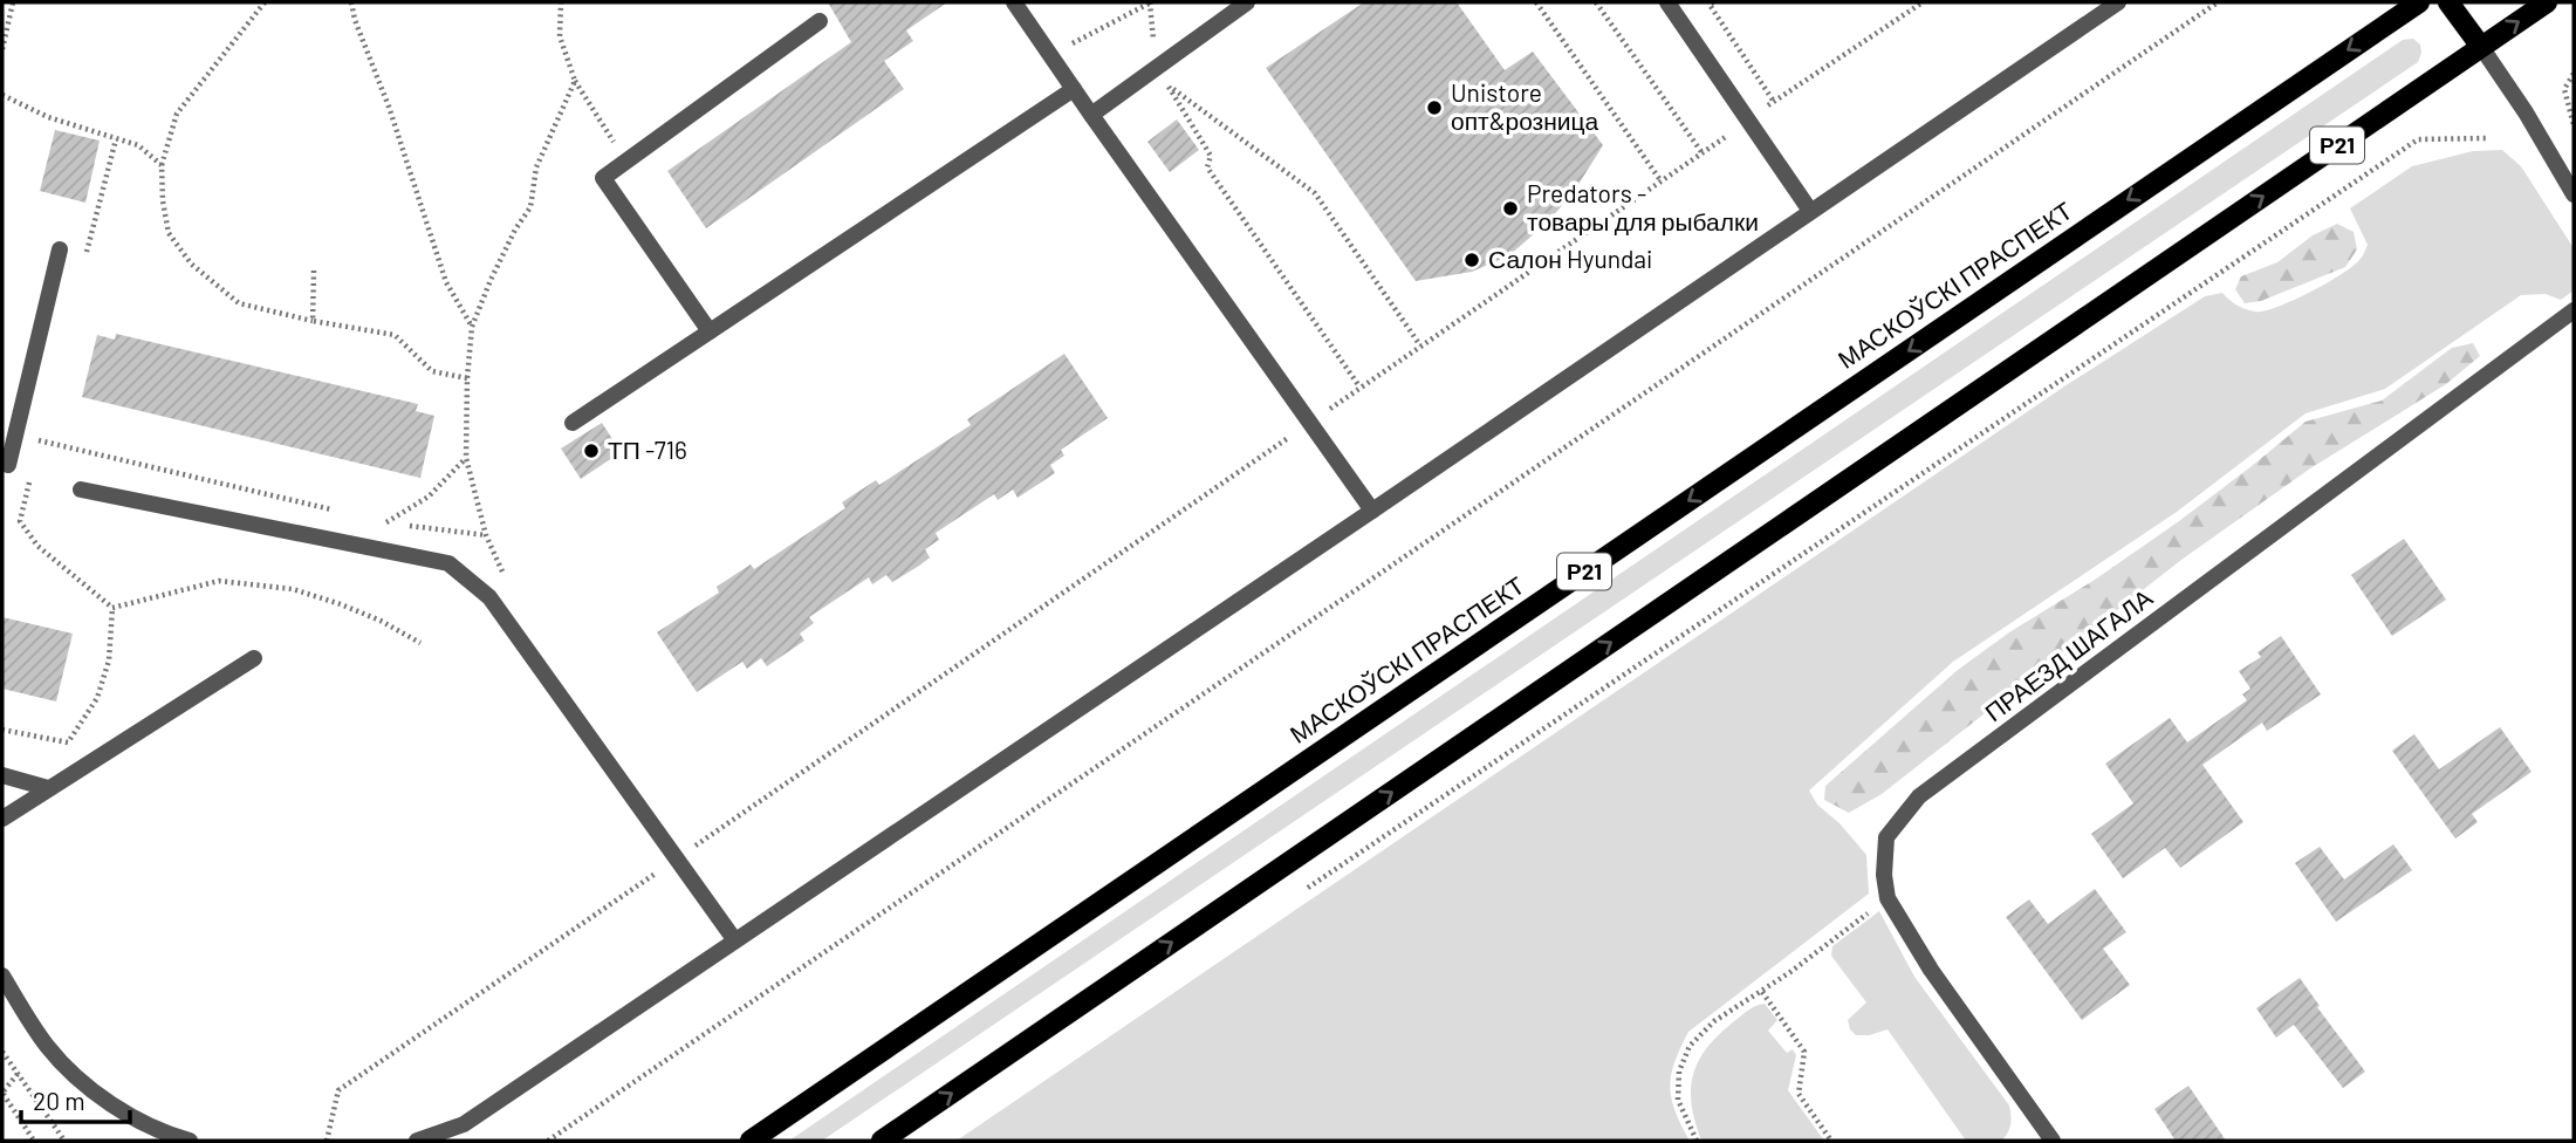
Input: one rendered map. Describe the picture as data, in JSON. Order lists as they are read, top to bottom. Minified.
{"streets":{"main road":["Р21","МАСКОЎСКІ ПРАСПЕКТ"],"street":["ПРАЕЗД ШАГАЛА"]},"places":["Unistore опт&розница","Predators - товары для рыбалки","Салон Hyundai","ТП -716"],"scale_bar":"20 m"}
